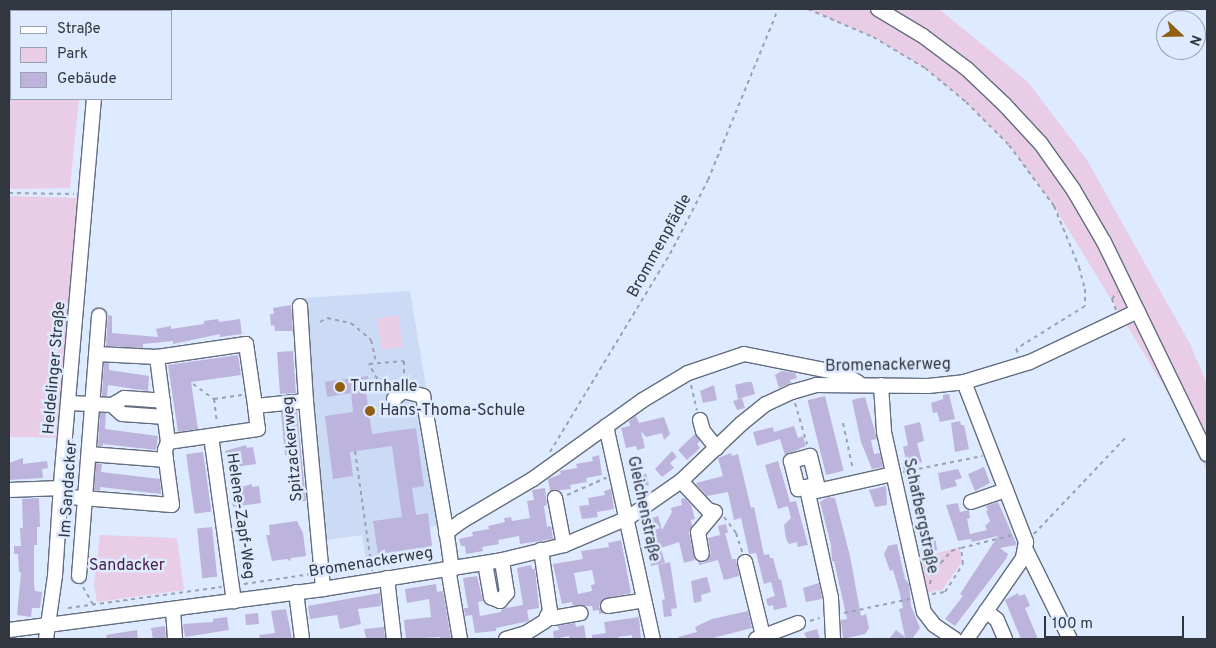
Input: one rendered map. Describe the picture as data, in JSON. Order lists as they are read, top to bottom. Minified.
{"streets":{"street":["Bromenackerweg","Heldelinger Straße","Spitzackerweg","Im Sandacker","Gleichenstraße","Helene-Zapf-Weg","Schafbergstraße"],"path":["Brommenpfädle"]},"crossings":[["Bromenackerweg","Heldelinger Straße"],["Bromenackerweg","Spitzackerweg"],["Bromenackerweg","Gleichenstraße"],["Bromenackerweg","Helene-Zapf-Weg"],["Bromenackerweg","Schafbergstraße"]],"parks":["Sandacker"],"places":["Turnhalle","Hans-Thoma-Schule"],"legend":["Straße","Park","Gebäude"],"scale_bar":"100 m","north":"right"}
